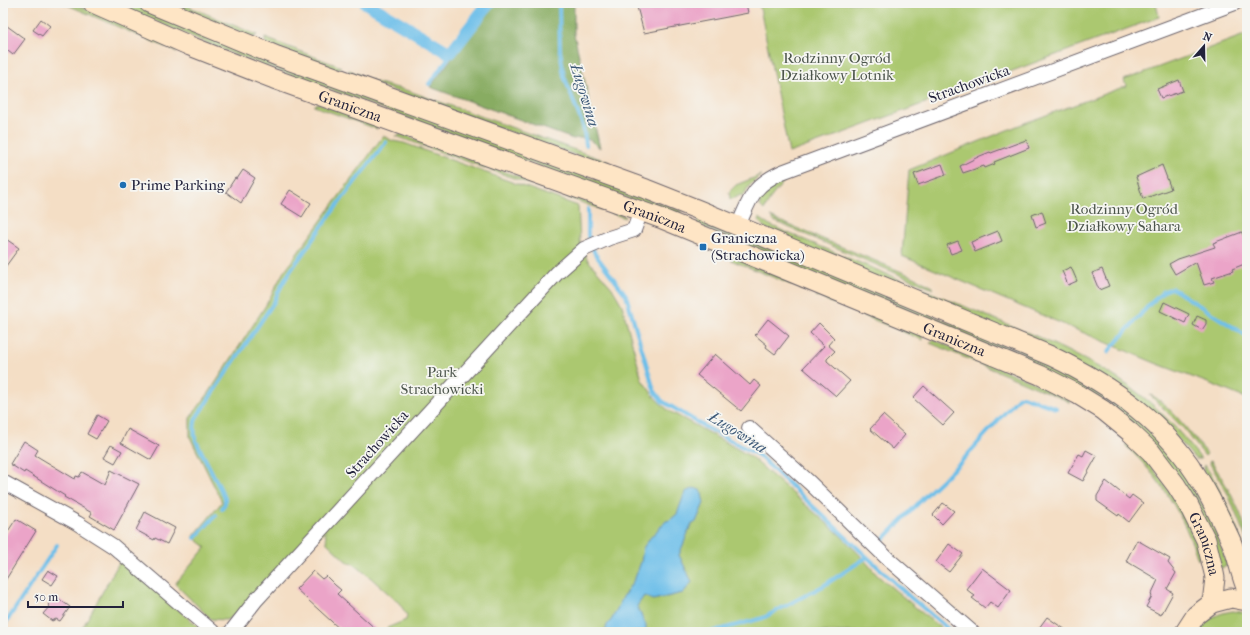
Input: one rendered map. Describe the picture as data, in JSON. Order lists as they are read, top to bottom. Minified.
{"streets":{"main road":["Graniczna"],"street":["Strachowicka"]},"crossings":[["Strachowicka","Graniczna"]],"water":["Ługowina"],"parks":["Rodzinny Ogród Działkowy Lotnik","Rodzinny Ogród Działkowy Sahara","Park Strachowicki"],"places":{"other":["Prime Parking"],"transit":["Graniczna (Strachowicka)"]},"scale_bar":"50 m","north":"top"}
